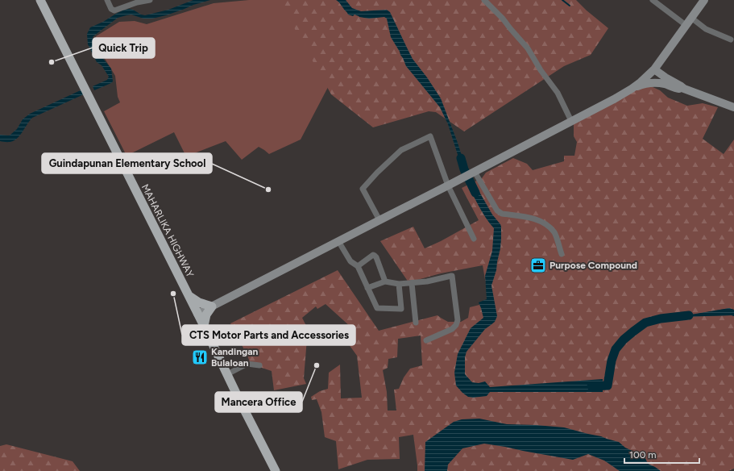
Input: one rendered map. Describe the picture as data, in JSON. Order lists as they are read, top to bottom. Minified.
{"streets":{"highway":["MAHARLIKA HIGHWAY"]},"places":{"other":["Quick Trip","Guindapunan Elementary School","CTS Motor Parts and Accessories","Mancera Office"],"office":["Purpose Compound"],"restaurant":["Kandingan Bulaloan"]},"scale_bar":"100 m"}
